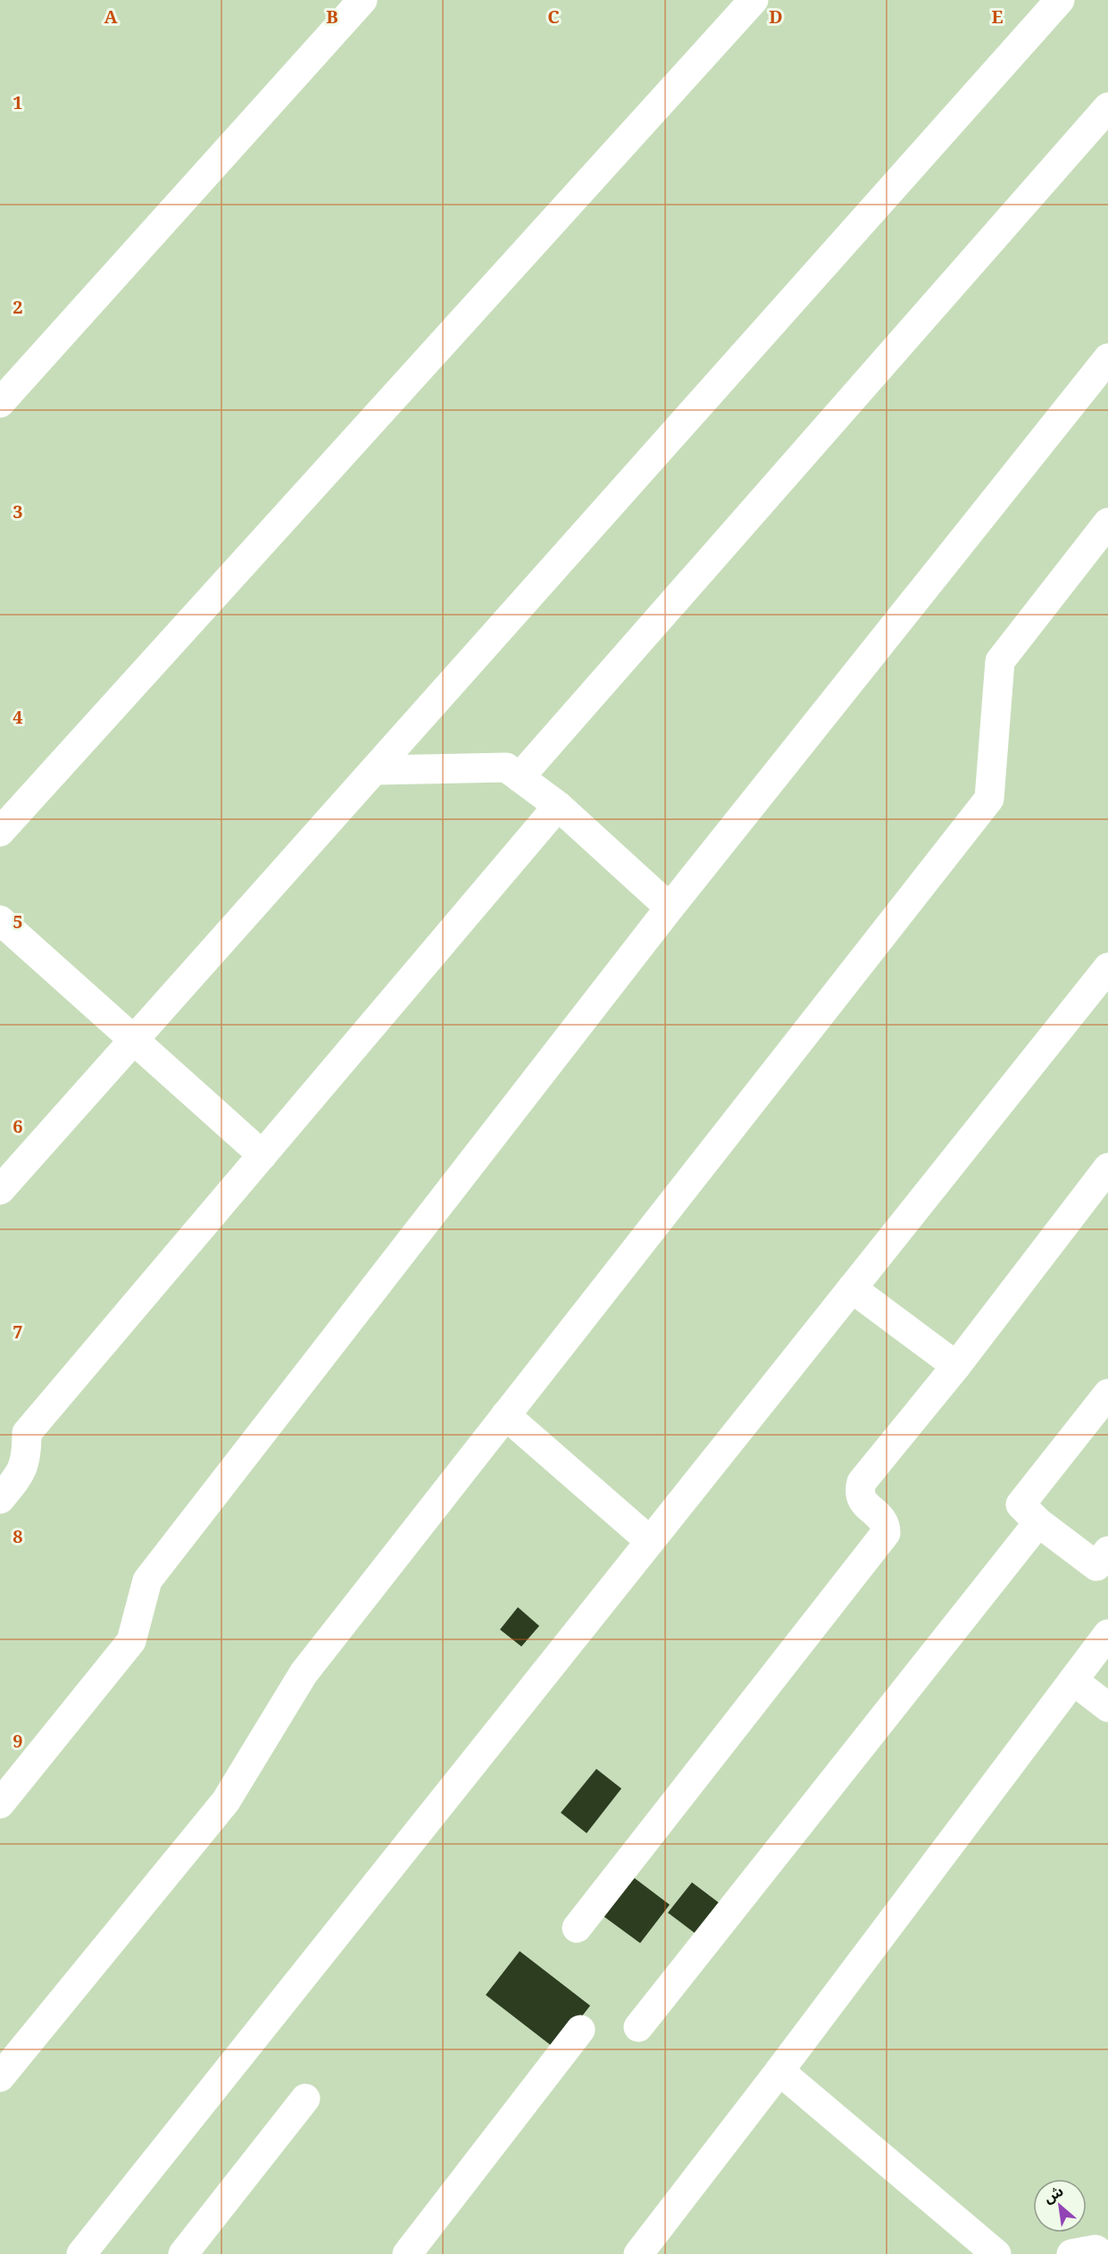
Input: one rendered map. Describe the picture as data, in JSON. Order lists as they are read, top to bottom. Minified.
{"north":"top left","grid":{"columns":["A","B","C","D","E"],"rows":["1","2","3","4","5","6","7","8","9"]}}
